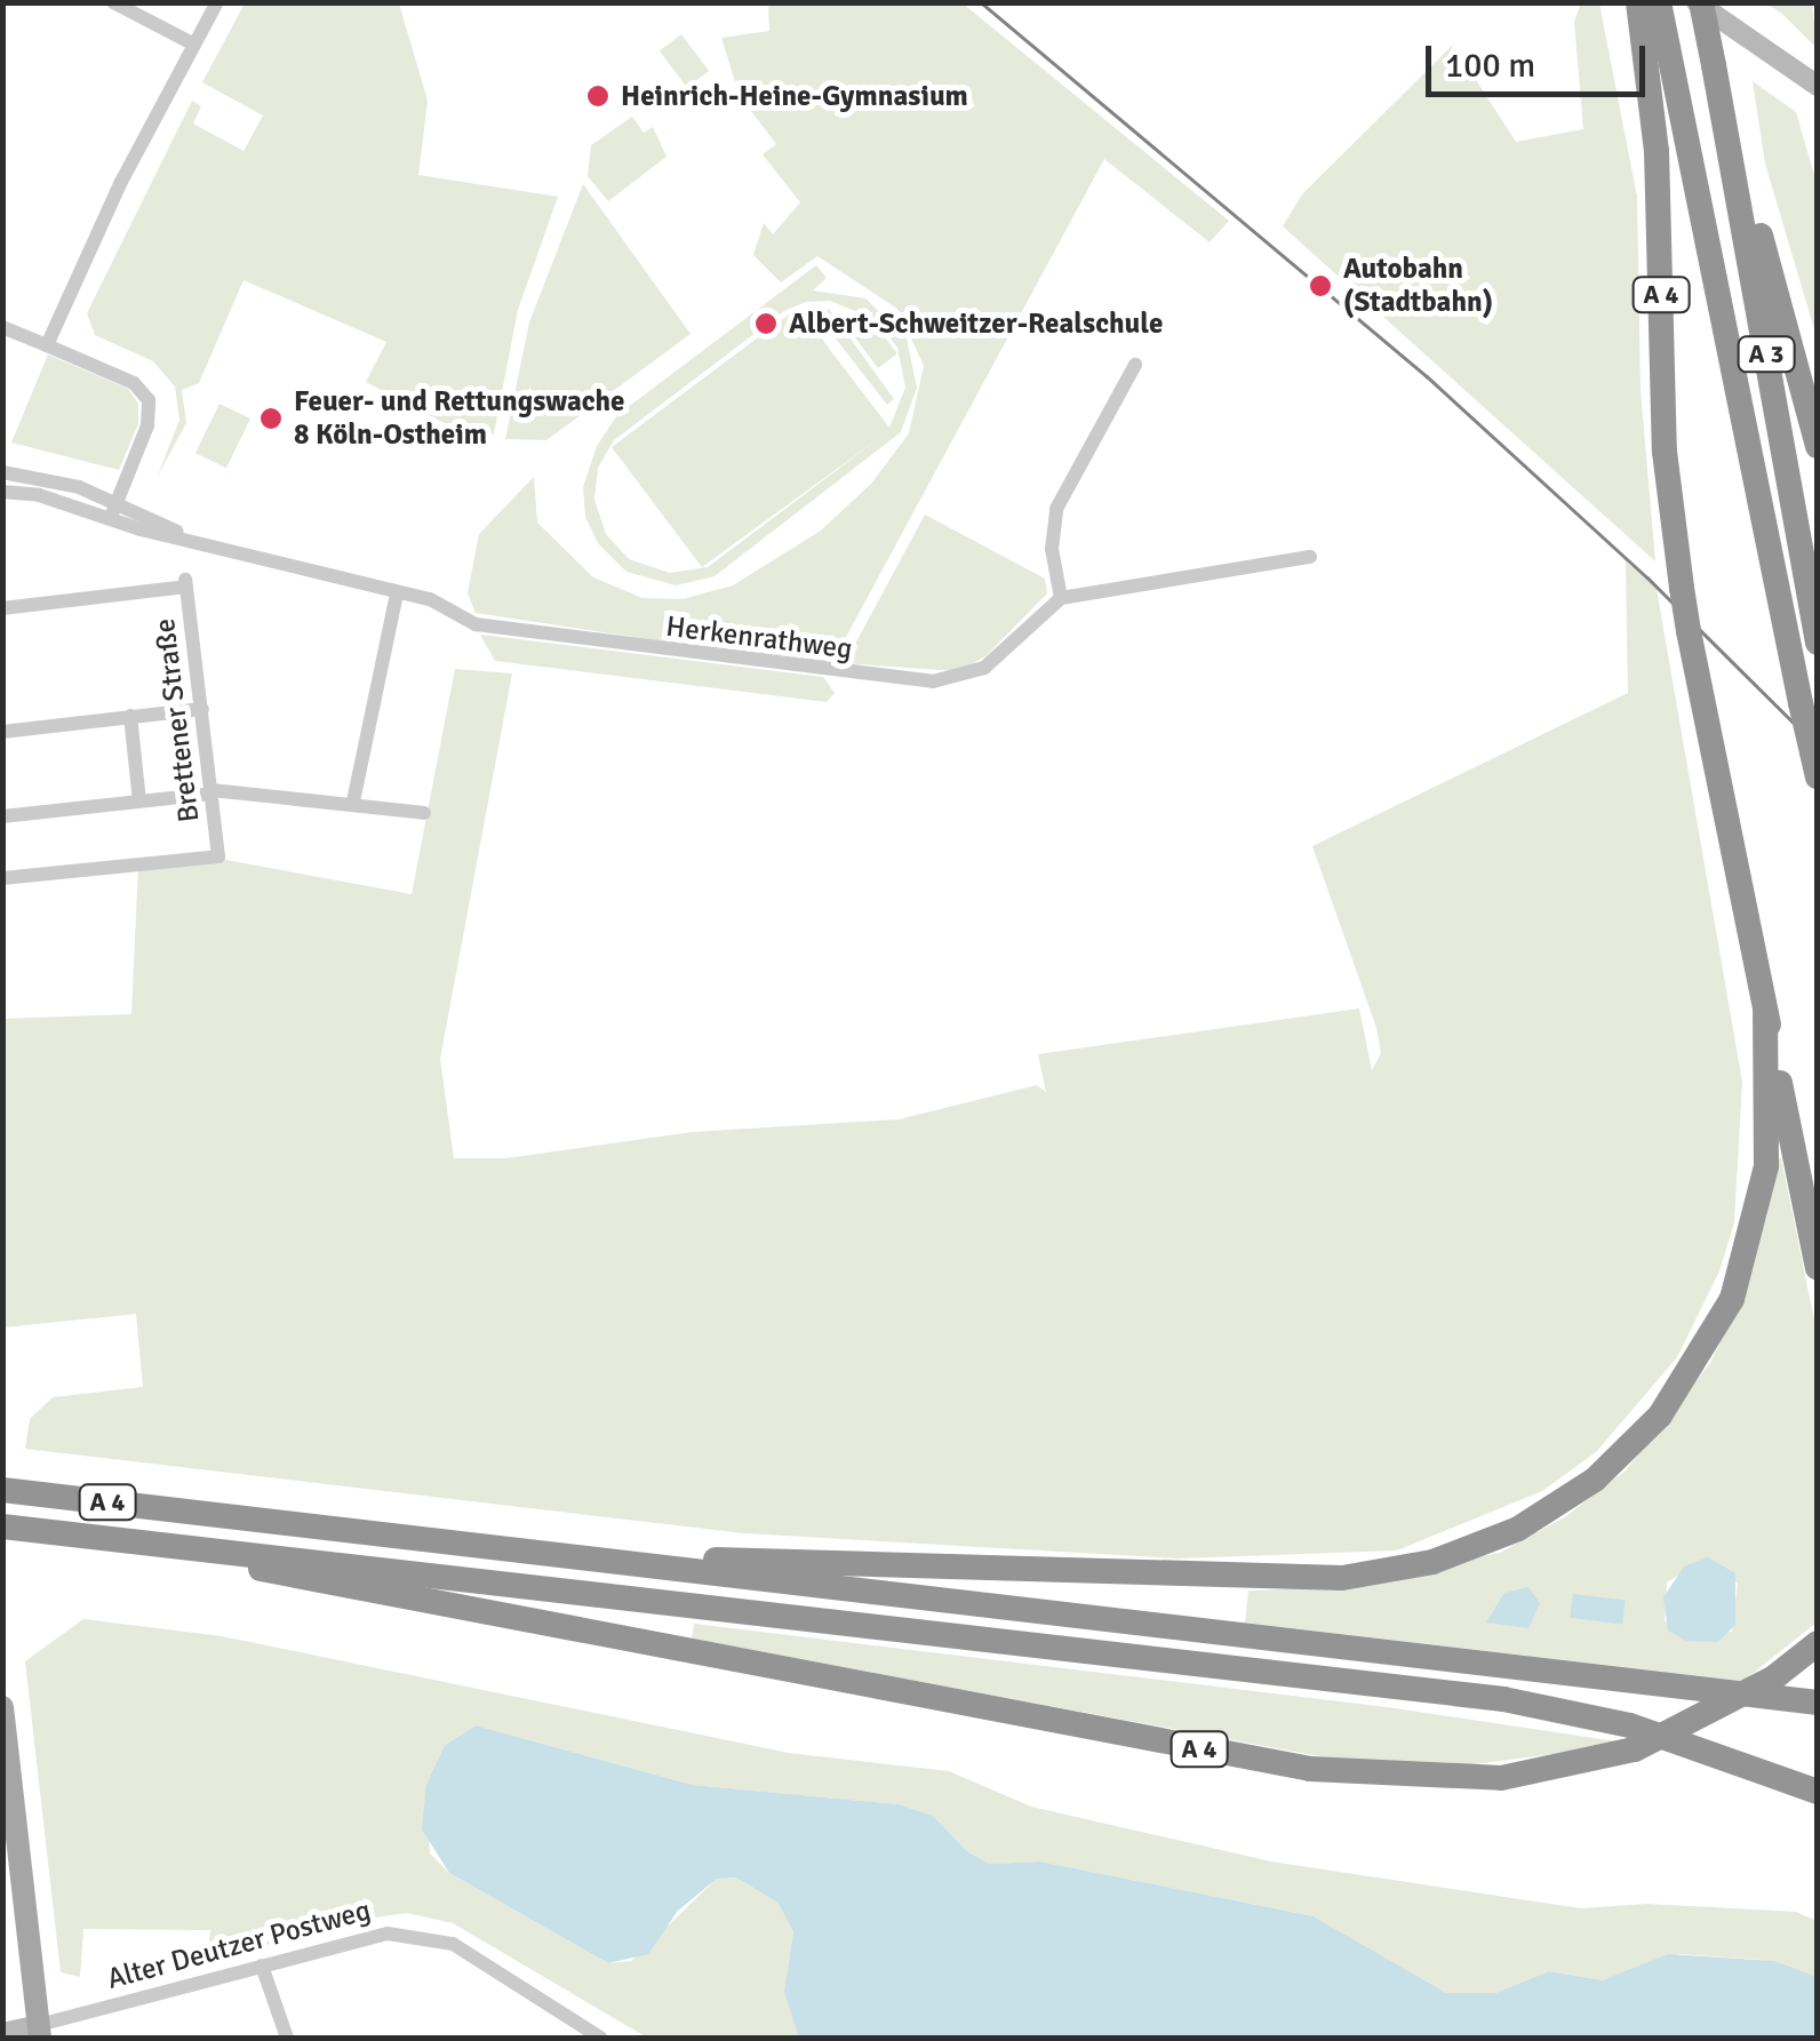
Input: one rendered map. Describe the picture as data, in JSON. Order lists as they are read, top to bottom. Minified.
{"streets":{"highway":["A 4","A 3"],"main road":["Alter Deutzer Postweg"],"street":["Herkenrathweg","Brettener Straße"]},"places":["Heinrich-Heine-Gymnasium","Autobahn (Stadtbahn)","Albert-Schweitzer-Realschule","Feuer- und Rettungswache 8 Köln-Ostheim"],"scale_bar":"100 m"}
